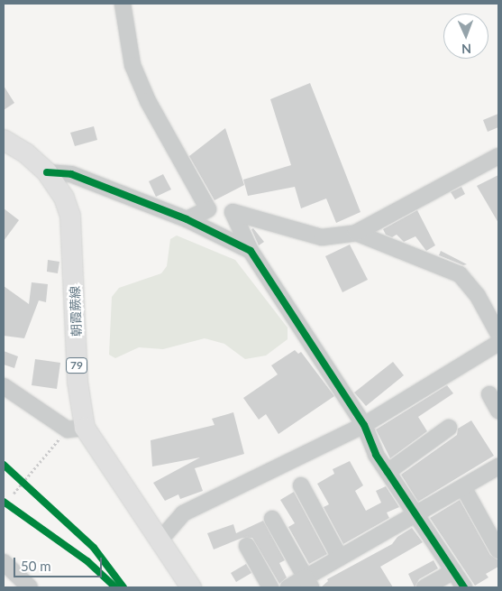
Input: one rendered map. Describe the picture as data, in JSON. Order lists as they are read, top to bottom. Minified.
{"streets":{"main road":["朝霞蕨線","79"]},"scale_bar":"50 m","north":"bottom"}
